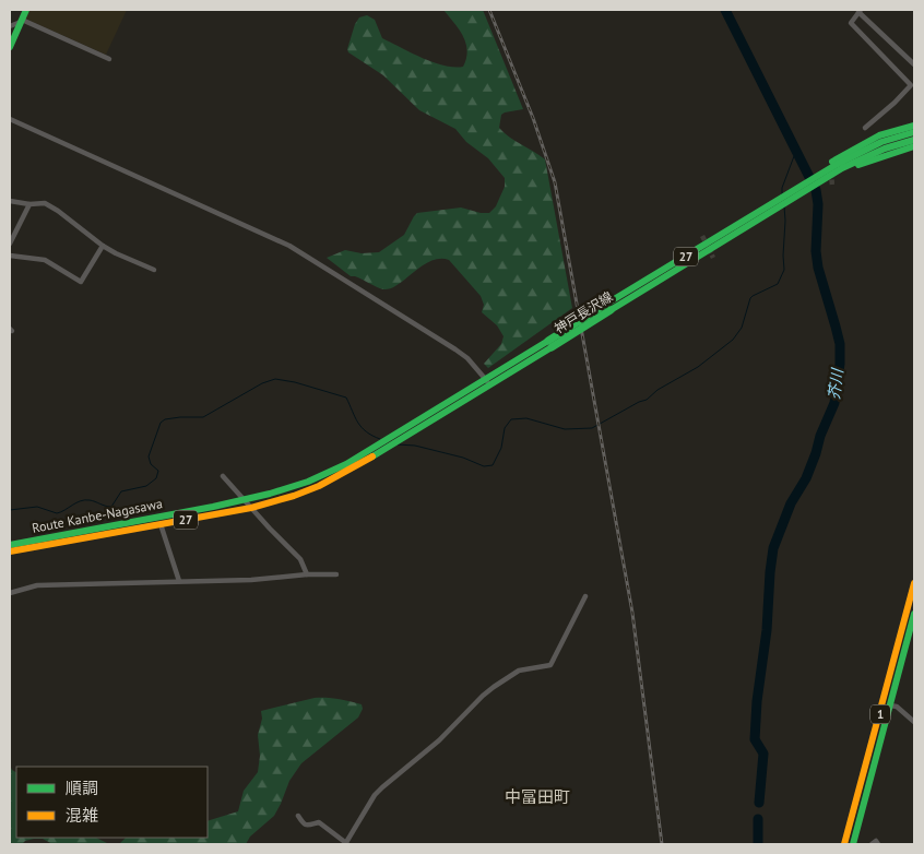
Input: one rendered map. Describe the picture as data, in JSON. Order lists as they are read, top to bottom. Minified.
{"streets":{"main road":["27","神戸長沢線","Route Kanbe-Nagasawa","1"]},"crossings":[["神戸長沢線","Route Kanbe-Nagasawa"]],"districts":["中冨田町"],"water":["芥川"],"legend":["順調","混雑"]}
